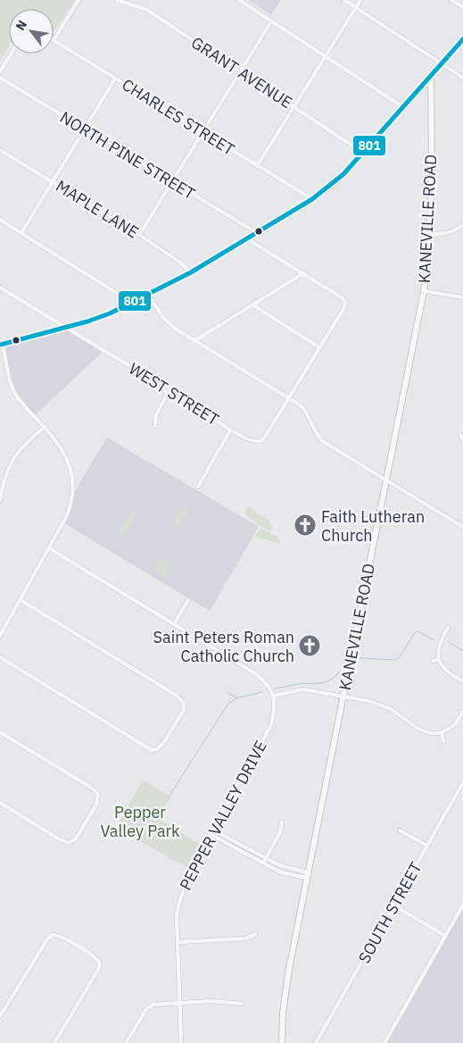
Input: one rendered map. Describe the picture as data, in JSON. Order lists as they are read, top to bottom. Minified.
{"streets":{"main road":["KANEVILLE ROAD"],"street":["GRANT AVENUE","CHARLES STREET","NORTH PINE STREET","MAPLE LANE","WEST STREET","PEPPER VALLEY DRIVE","SOUTH STREET"]},"parks":["Pepper Valley Park"],"places":{"church":["Faith Lutheran Church","Saint Peters Roman Catholic Church"]},"lines":["transit line 801"],"north":"top left"}
